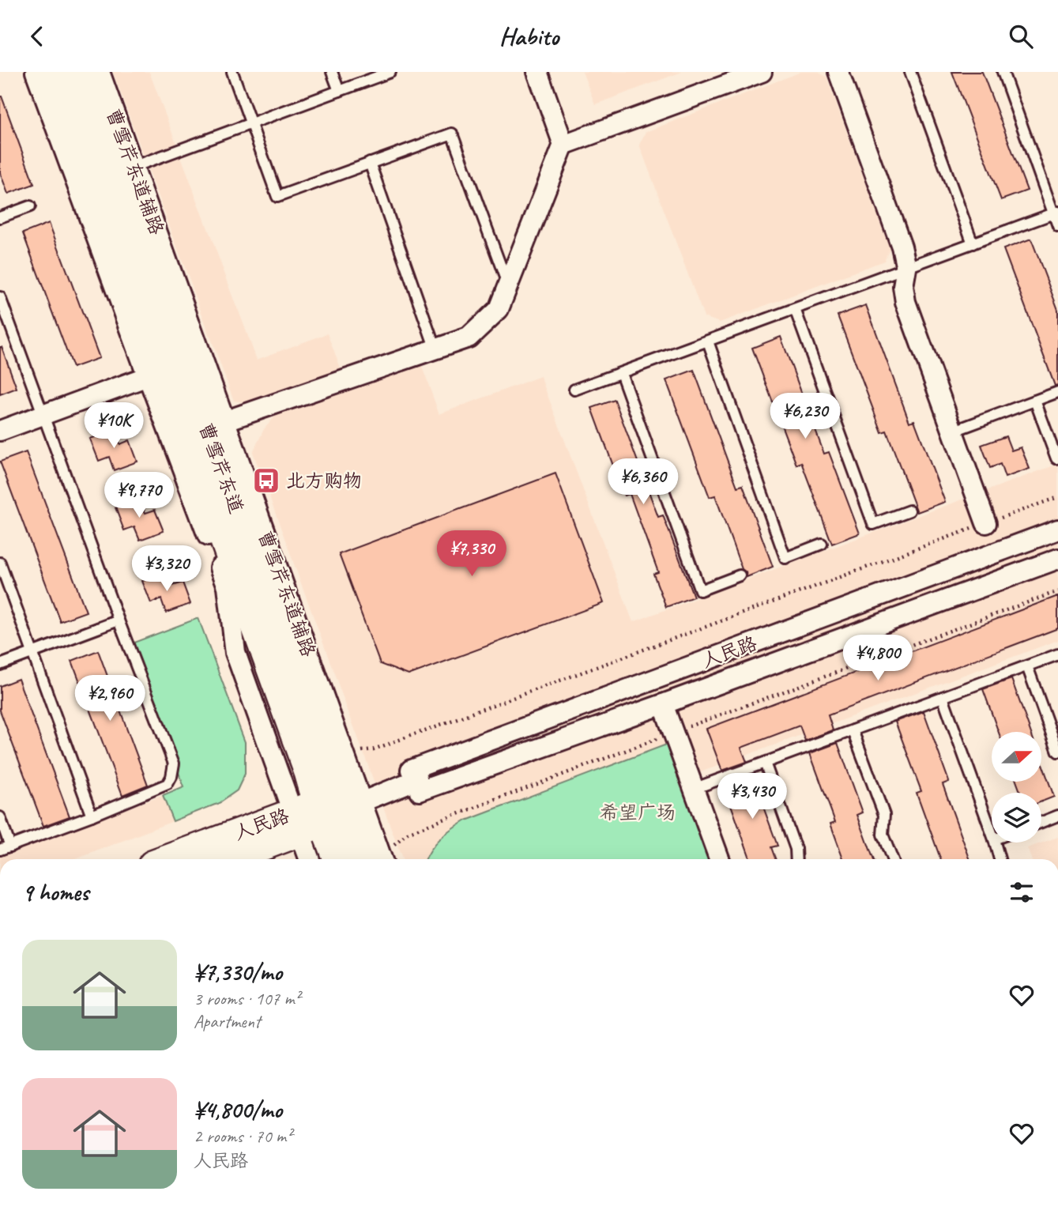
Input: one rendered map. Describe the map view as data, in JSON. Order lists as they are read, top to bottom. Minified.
{"streets":{"main road":["曹雪芹东道","人民路"],"street":["曹雪芹东道辅路"]},"crossings":[["曹雪芹东道辅路","曹雪芹东道"],["曹雪芹东道辅路","人民路"],["曹雪芹东道","人民路"]],"parks":["希望广场"],"places":{"bus stop":["北方购物"]},"north":"right","page":{"header":"Habito","price":["¥6,230","¥10K","¥6,360","¥9,770","¥7,330","¥3,320","¥4,800","¥2,960","¥3,430"],"heading":"9 homes","list":[{"name":"¥7,330/mo","note":"3 rooms · 107 m² · Apartment"},{"name":"¥4,800/mo","note":"2 rooms · 70 m² · 人民路"}]}}
